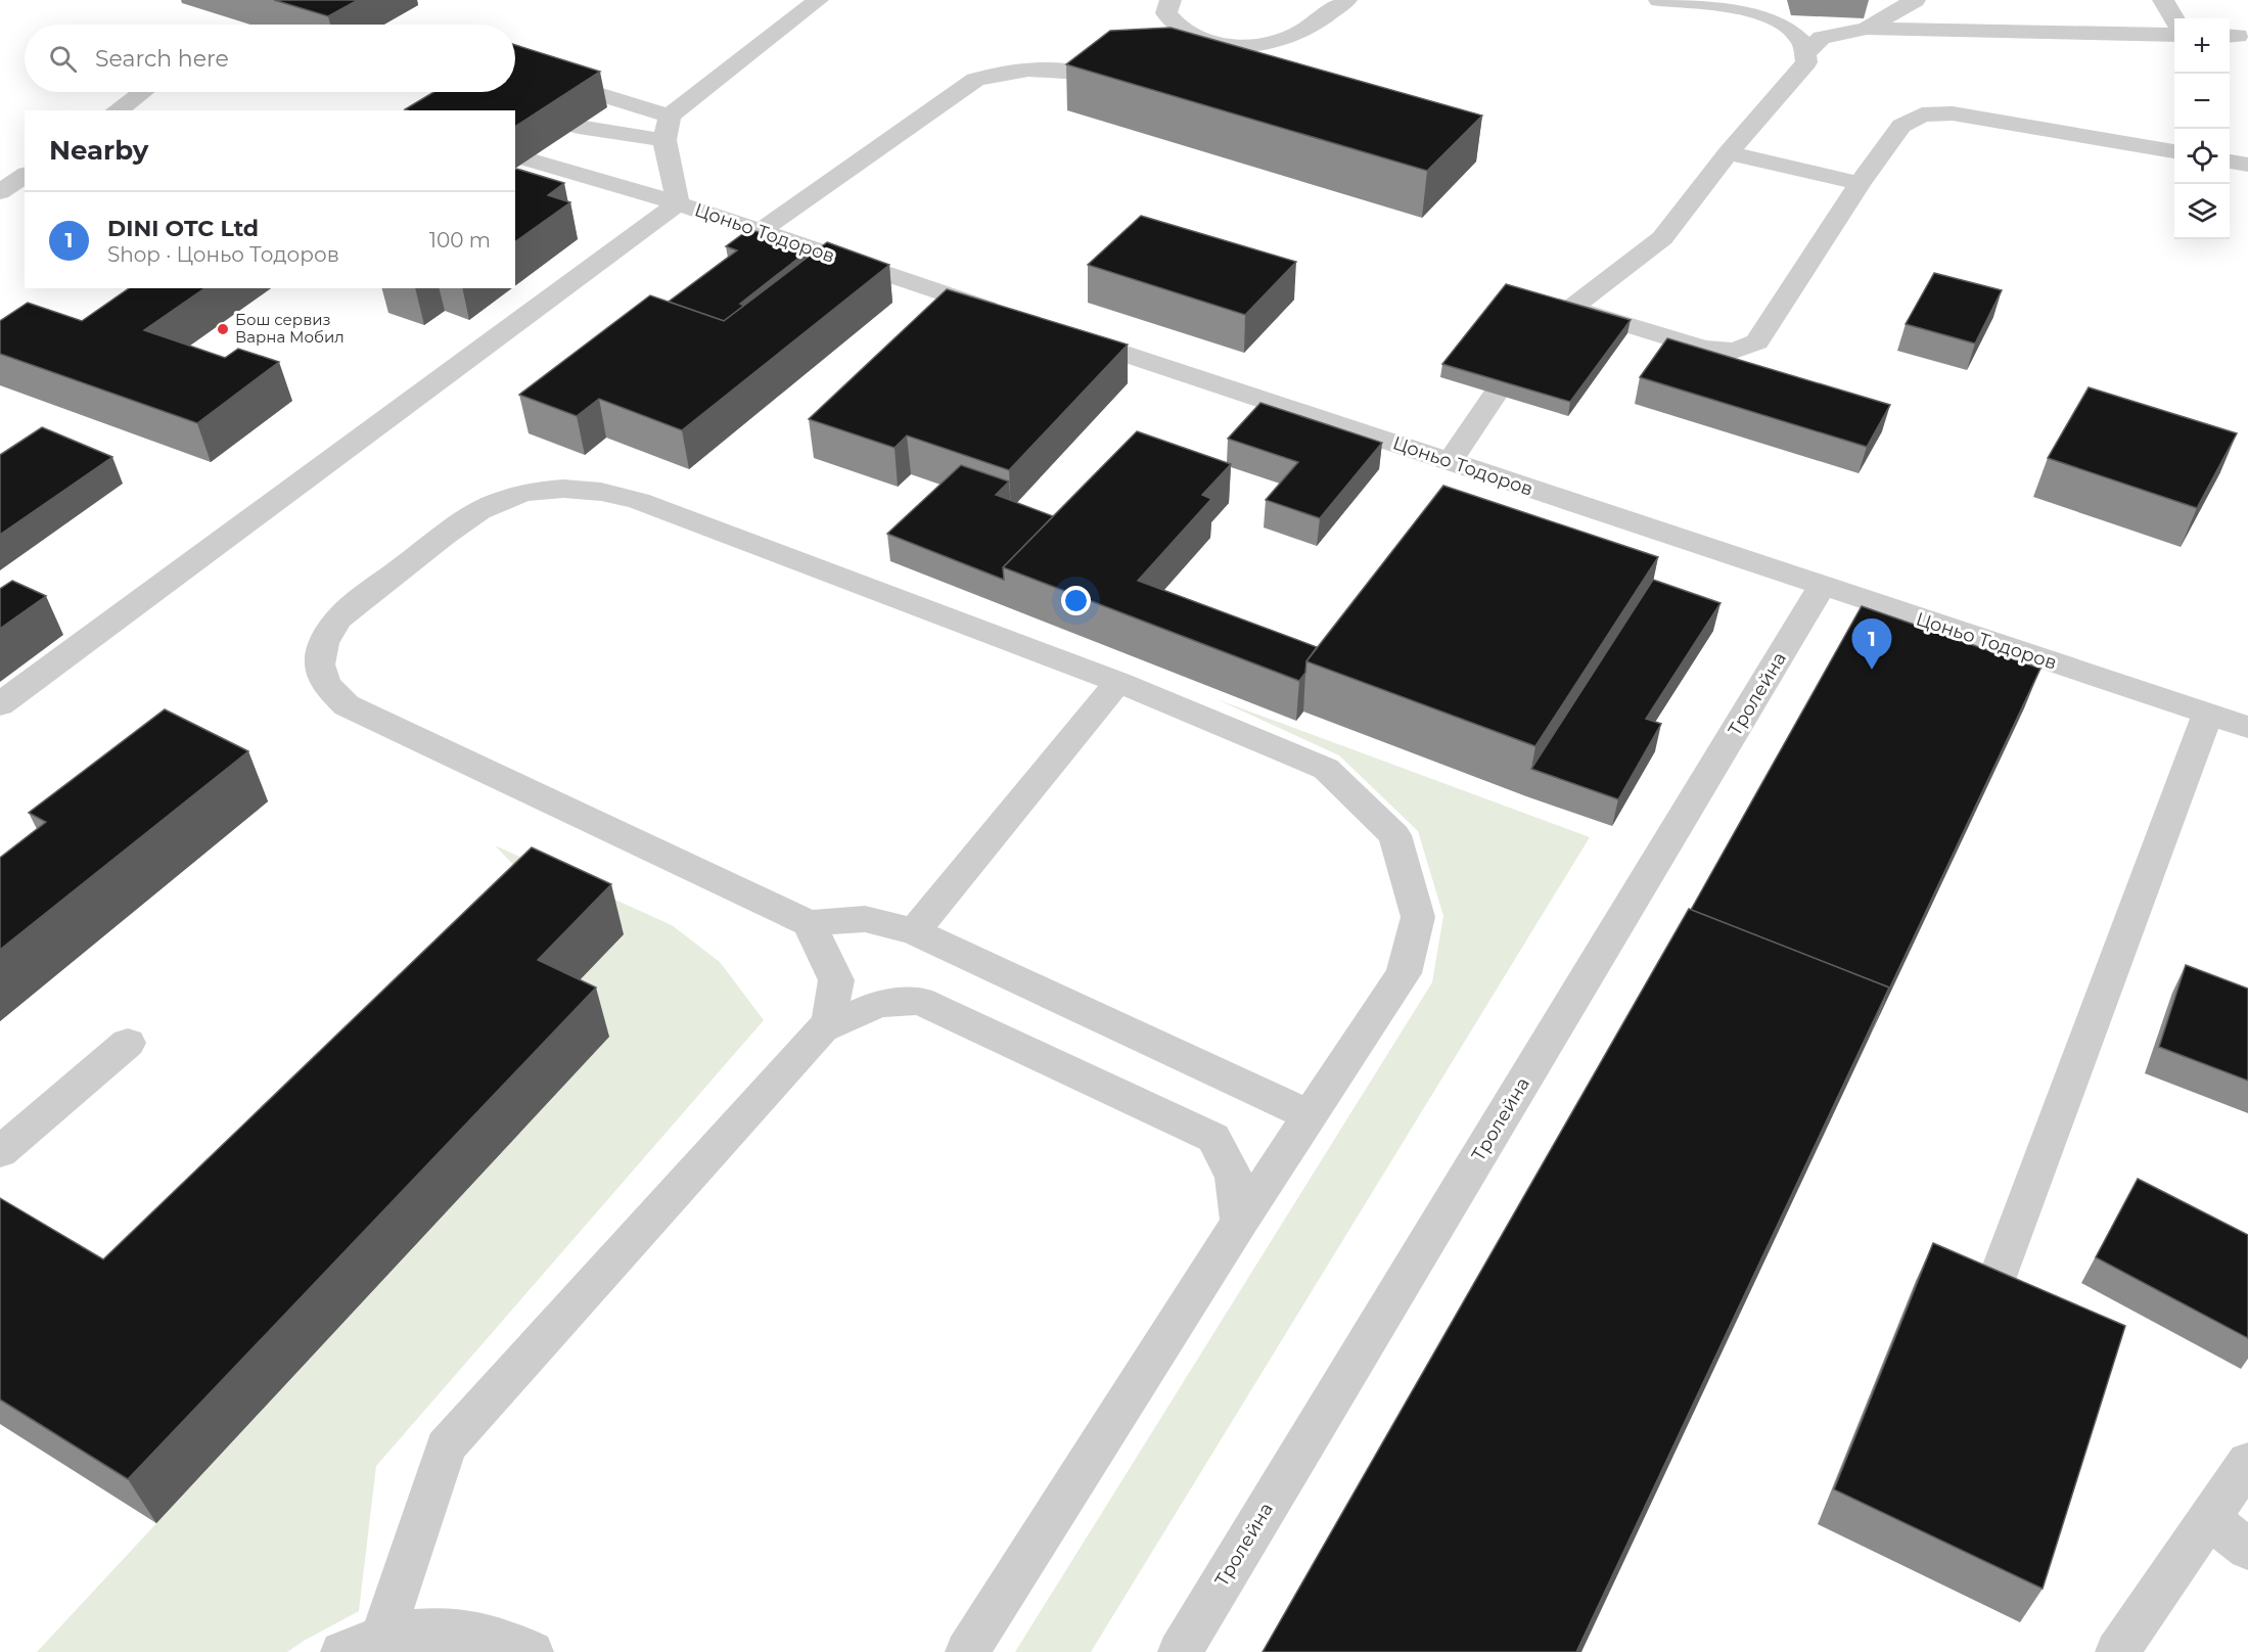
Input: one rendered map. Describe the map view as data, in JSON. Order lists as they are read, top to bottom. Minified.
{"streets":{"street":["Цоньо Тодоров","Тролейна"]},"crossings":[["Цоньо Тодоров","Тролейна"]],"places":["Бош сервиз Варна Мобил"],"page":{"map_buttons":["+","−"],"search":"Search here","heading":"Nearby","list":[{"mark":"1","name":"DINI OTC Ltd","note":"Shop · Цоньо Тодоров","value":"100 m"}],"pins":"1"}}
